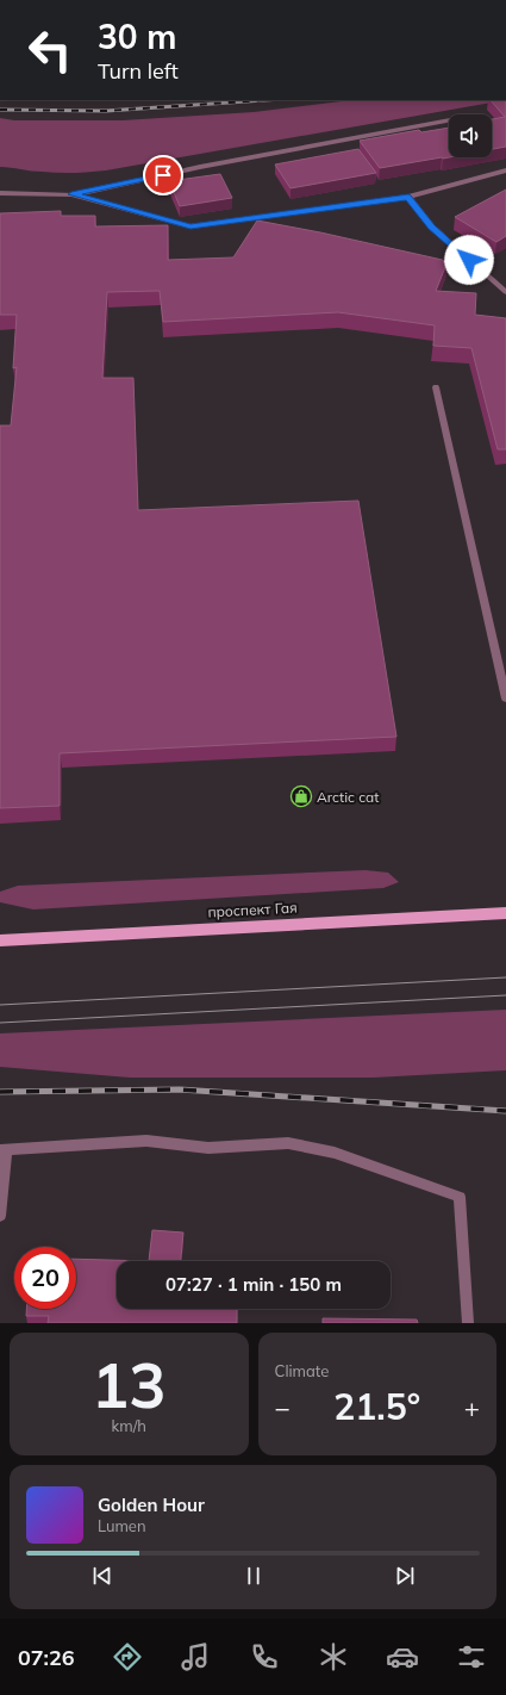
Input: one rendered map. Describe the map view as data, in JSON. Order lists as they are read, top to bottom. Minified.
{"streets":{"main road":["проспект Гая"]},"places":{"shop":["Arctic cat"]},"page":{"turn":["30 m","Turn left"],"limit":"20","trip":"07:27 · 1 min · 150 m","tile":[["13","km/h"],"Climate"],"heat":["−","21.5°","+"],"song":["Golden Hour","Lumen"],"tabs":"07:26"}}
